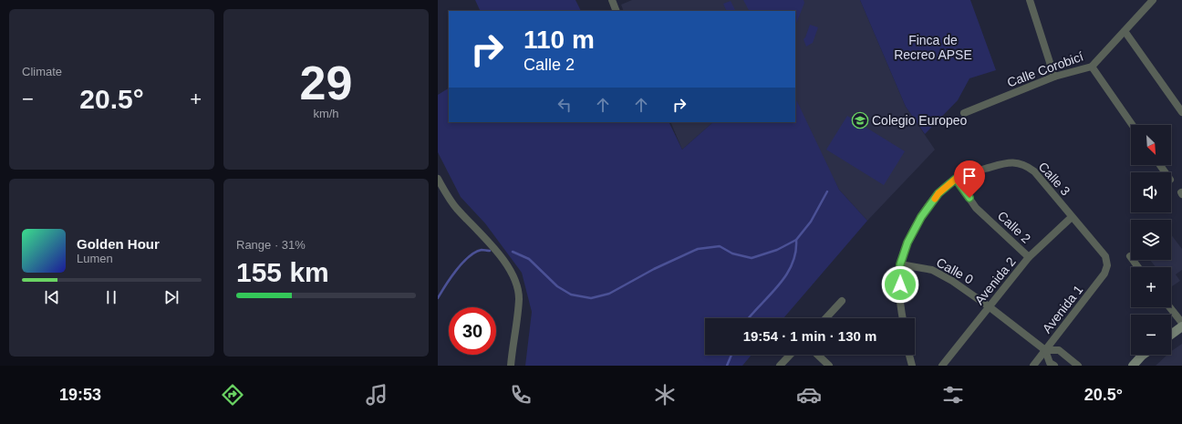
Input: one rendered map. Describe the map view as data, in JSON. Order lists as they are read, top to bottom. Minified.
{"streets":{"street":["Calle Corobicí","Calle 3","Calle 2","Calle 0","Avenida 2","Avenida 1"]},"crossings":[["Calle 3","Calle 2"],["Calle 3","Avenida 2"],["Calle 3","Avenida 1"],["Calle 2","Avenida 2"],["Calle 0","Avenida 2"],["Calle 0","Avenida 1"]],"parks":["Finca de Recreo APSE"],"places":{"school or university":["Colegio Europeo"]},"north":"bottom right","page":{"tile":["Climate",["29","km/h"],["Range · 31%","155 km"]],"turn":["110 m","Calle 2"],"heat":["−","20.5°","+"],"map_buttons":["+","−"],"song":["Golden Hour","Lumen"],"limit":"30","trip":"19:54 · 1 min · 130 m","tabs":["19:53","20.5°"]}}
